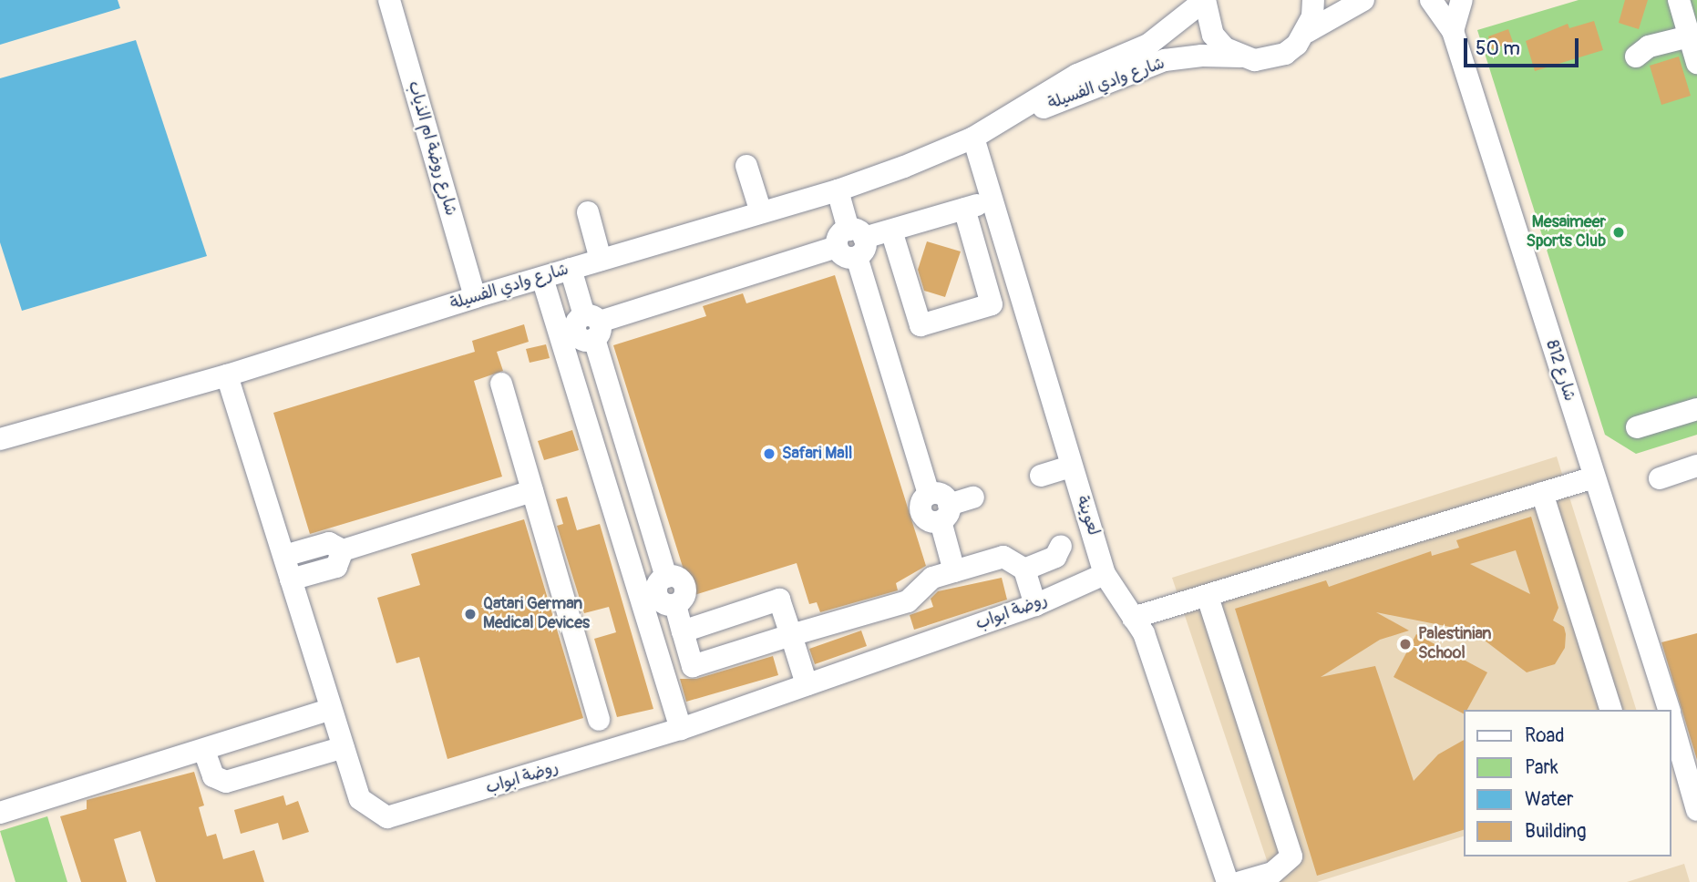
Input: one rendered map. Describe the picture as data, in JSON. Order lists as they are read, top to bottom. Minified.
{"streets":{"street":["شارع وادي الفسيلة","شارع روضة ام الذياب","شارع 812","لعوينة","روضة ابواب"]},"crossings":[["شارع وادي الفسيلة","شارع روضة ام الذياب"],["شارع وادي الفسيلة","لعوينة"],["شارع وادي الفسيلة","روضة ابواب"],["لعوينة","روضة ابواب"]],"places":["Mesaimeer Sports Club","Safari Mall","Qatari German Medical Devices","Palestinian School"],"legend":["Road","Park","Water","Building"],"scale_bar":"50 m"}
